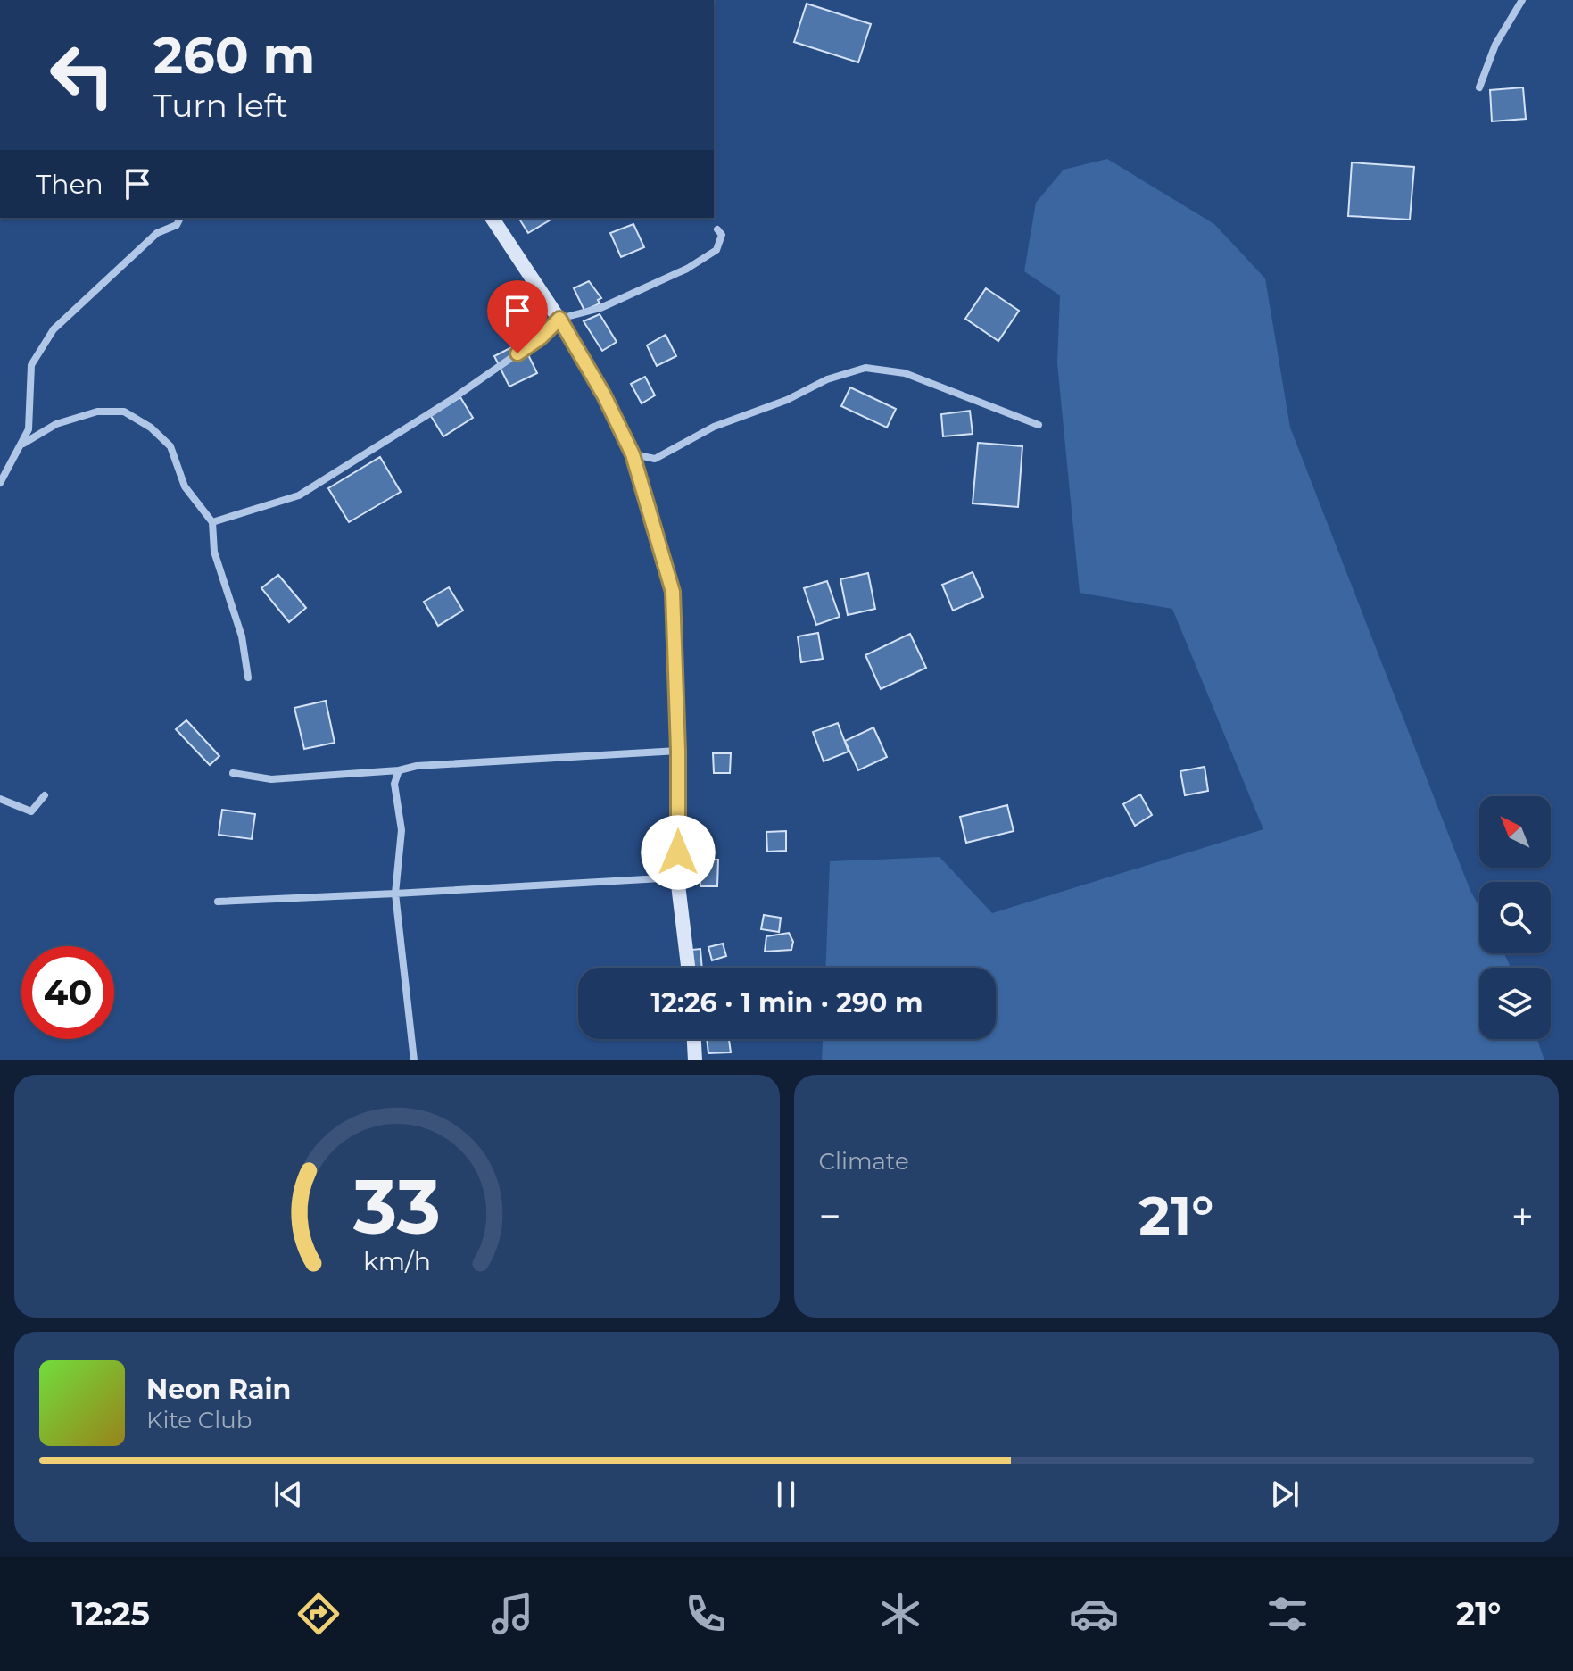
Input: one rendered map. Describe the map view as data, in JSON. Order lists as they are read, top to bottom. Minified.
{"north":"top left","page":{"turn":["260 m","Turn left"],"then":"Then","limit":"40","trip":"12:26 · 1 min · 290 m","tile":"Climate","heat":["−","21°","+"],"song":["Neon Rain","Kite Club"],"tabs":["12:25","21°"],"gauge":["33","km/h"]}}
